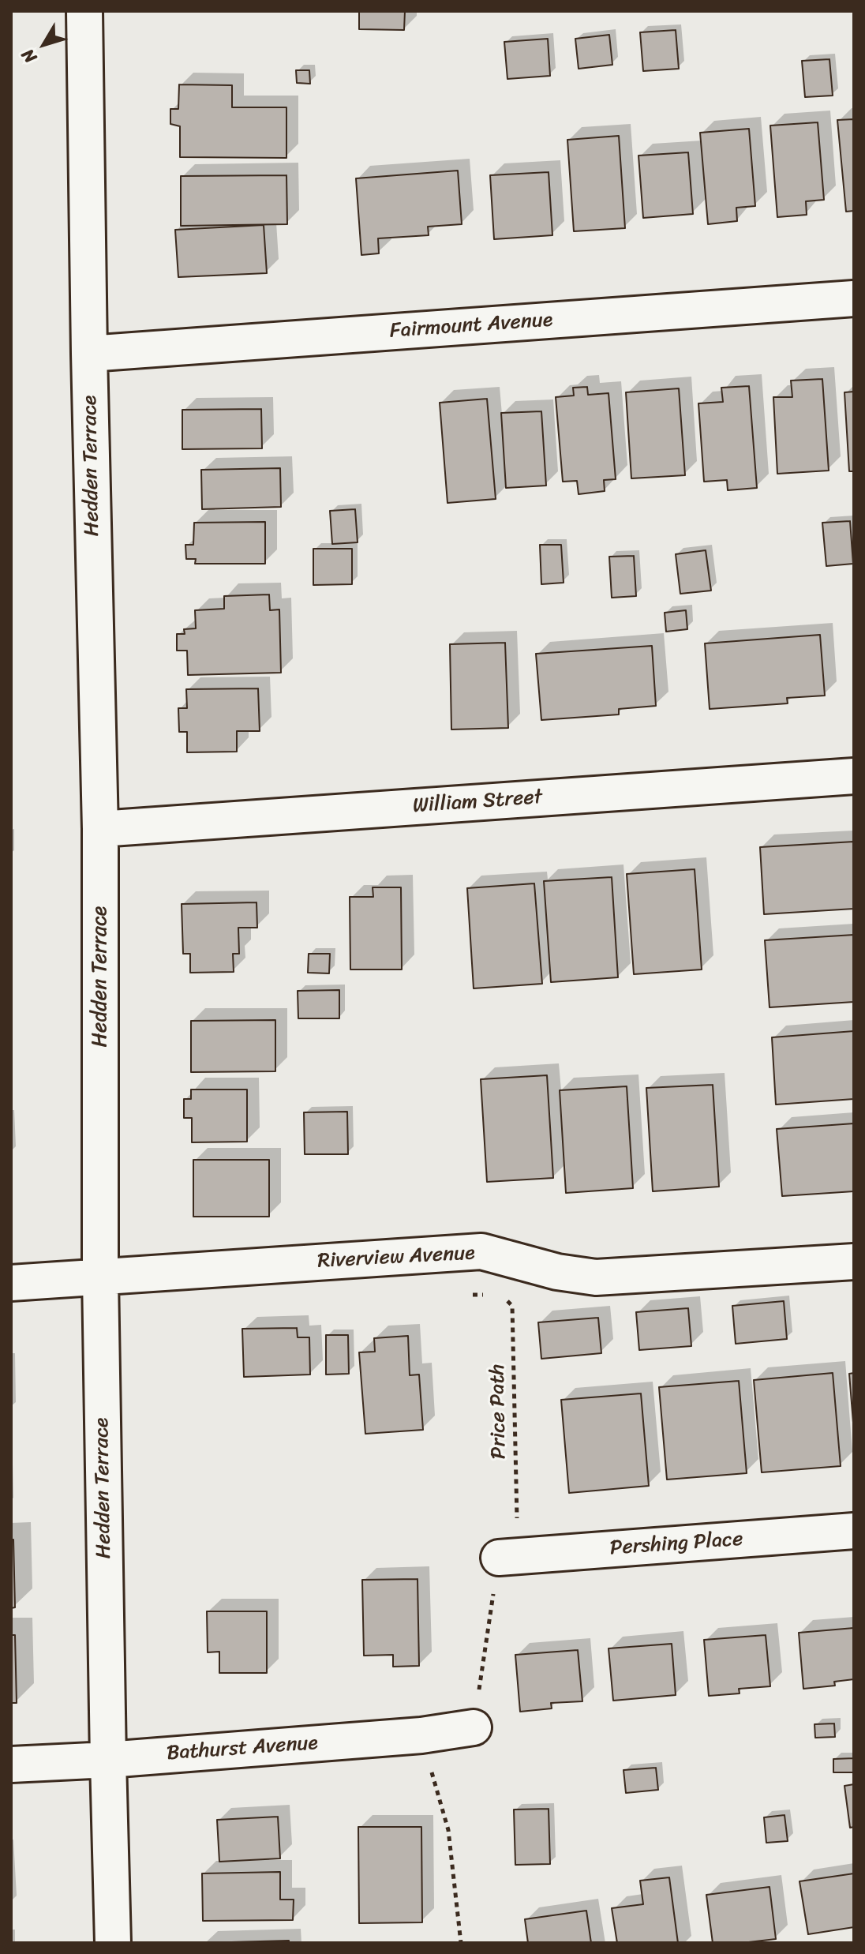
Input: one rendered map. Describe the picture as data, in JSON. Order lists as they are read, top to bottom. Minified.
{"streets":{"street":["Fairmount Avenue","Hedden Terrace","William Street","Riverview Avenue","Pershing Place","Bathurst Avenue"],"path":["Price Path"]},"crossings":[["Fairmount Avenue","Hedden Terrace"],["Hedden Terrace","William Street"],["Hedden Terrace","Riverview Avenue"],["Hedden Terrace","Bathurst Avenue"],["Price Path","Pershing Place"],["Price Path","Bathurst Avenue"]],"north":"bottom left"}
